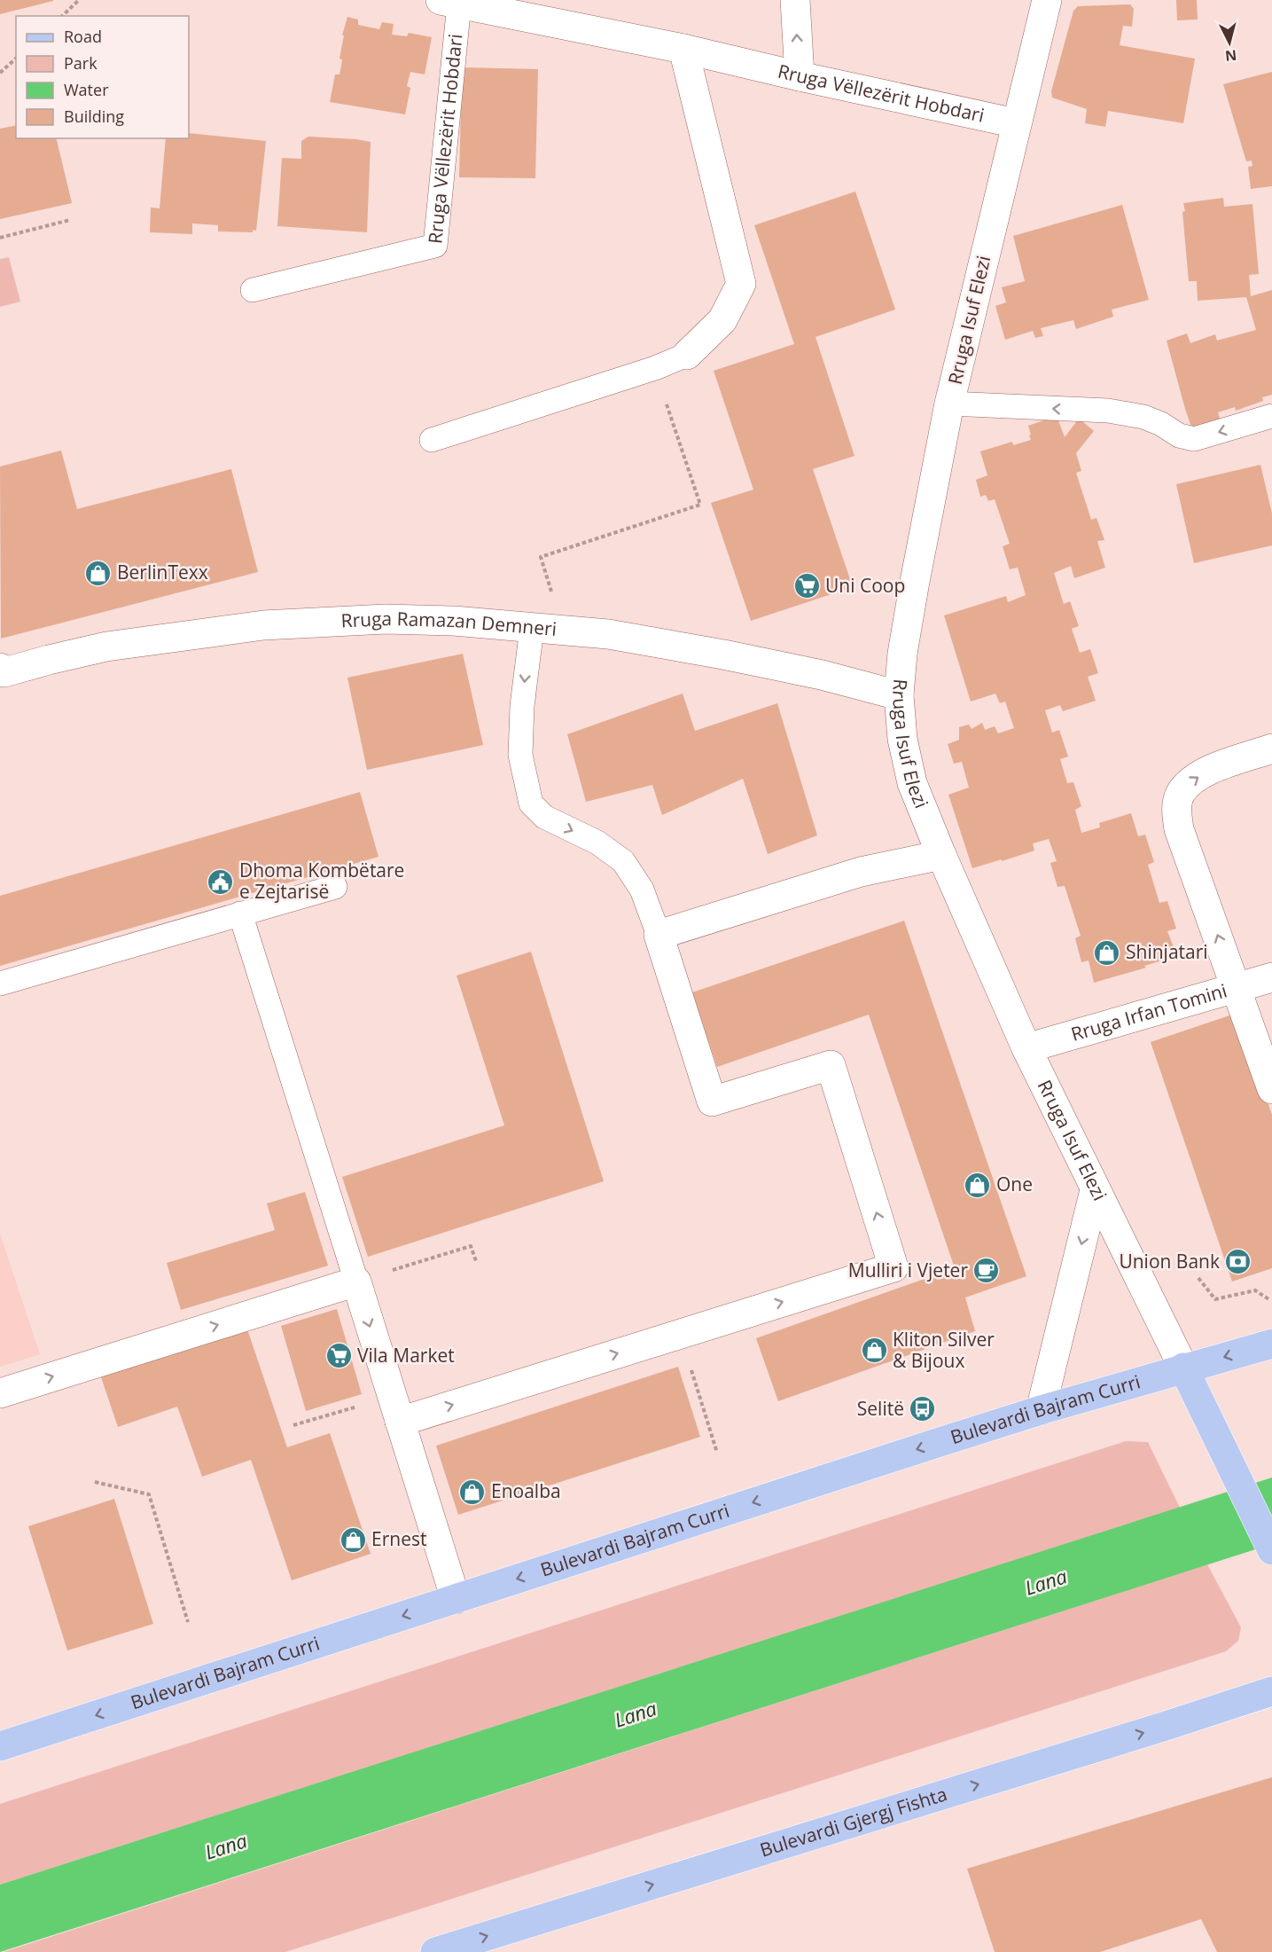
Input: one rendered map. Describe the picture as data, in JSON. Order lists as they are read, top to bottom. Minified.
{"streets":{"main road":["Rruga Isuf Elezi","Bulevardi Bajram Curri","Bulevardi Gjergj Fishta"],"street":["Rruga Vëllezërit Hobdari","Rruga Ramazan Demneri","Rruga Irfan Tomini"]},"crossings":[["Rruga Vëllezërit Hobdari","Rruga Isuf Elezi"],["Rruga Isuf Elezi","Rruga Ramazan Demneri"],["Rruga Isuf Elezi","Rruga Irfan Tomini"],["Rruga Isuf Elezi","Bulevardi Bajram Curri"]],"one_way":["Bulevardi Bajram Curri","Bulevardi Gjergj Fishta"],"water":["Lana"],"places":{"shop":["BerlinTexx","Shinjatari","One","Kliton Silver & Bijoux","Enoalba","Ernest"],"supermarket":["Uni Coop","Vila Market"],"public building":["Dhoma Kombëtare e Zejtarisë"],"bank":["Union Bank"],"cafe":["Mulliri i Vjeter"],"bus stop":["Selitë"]},"legend":["Road","Park","Water","Building"],"north":"bottom"}
